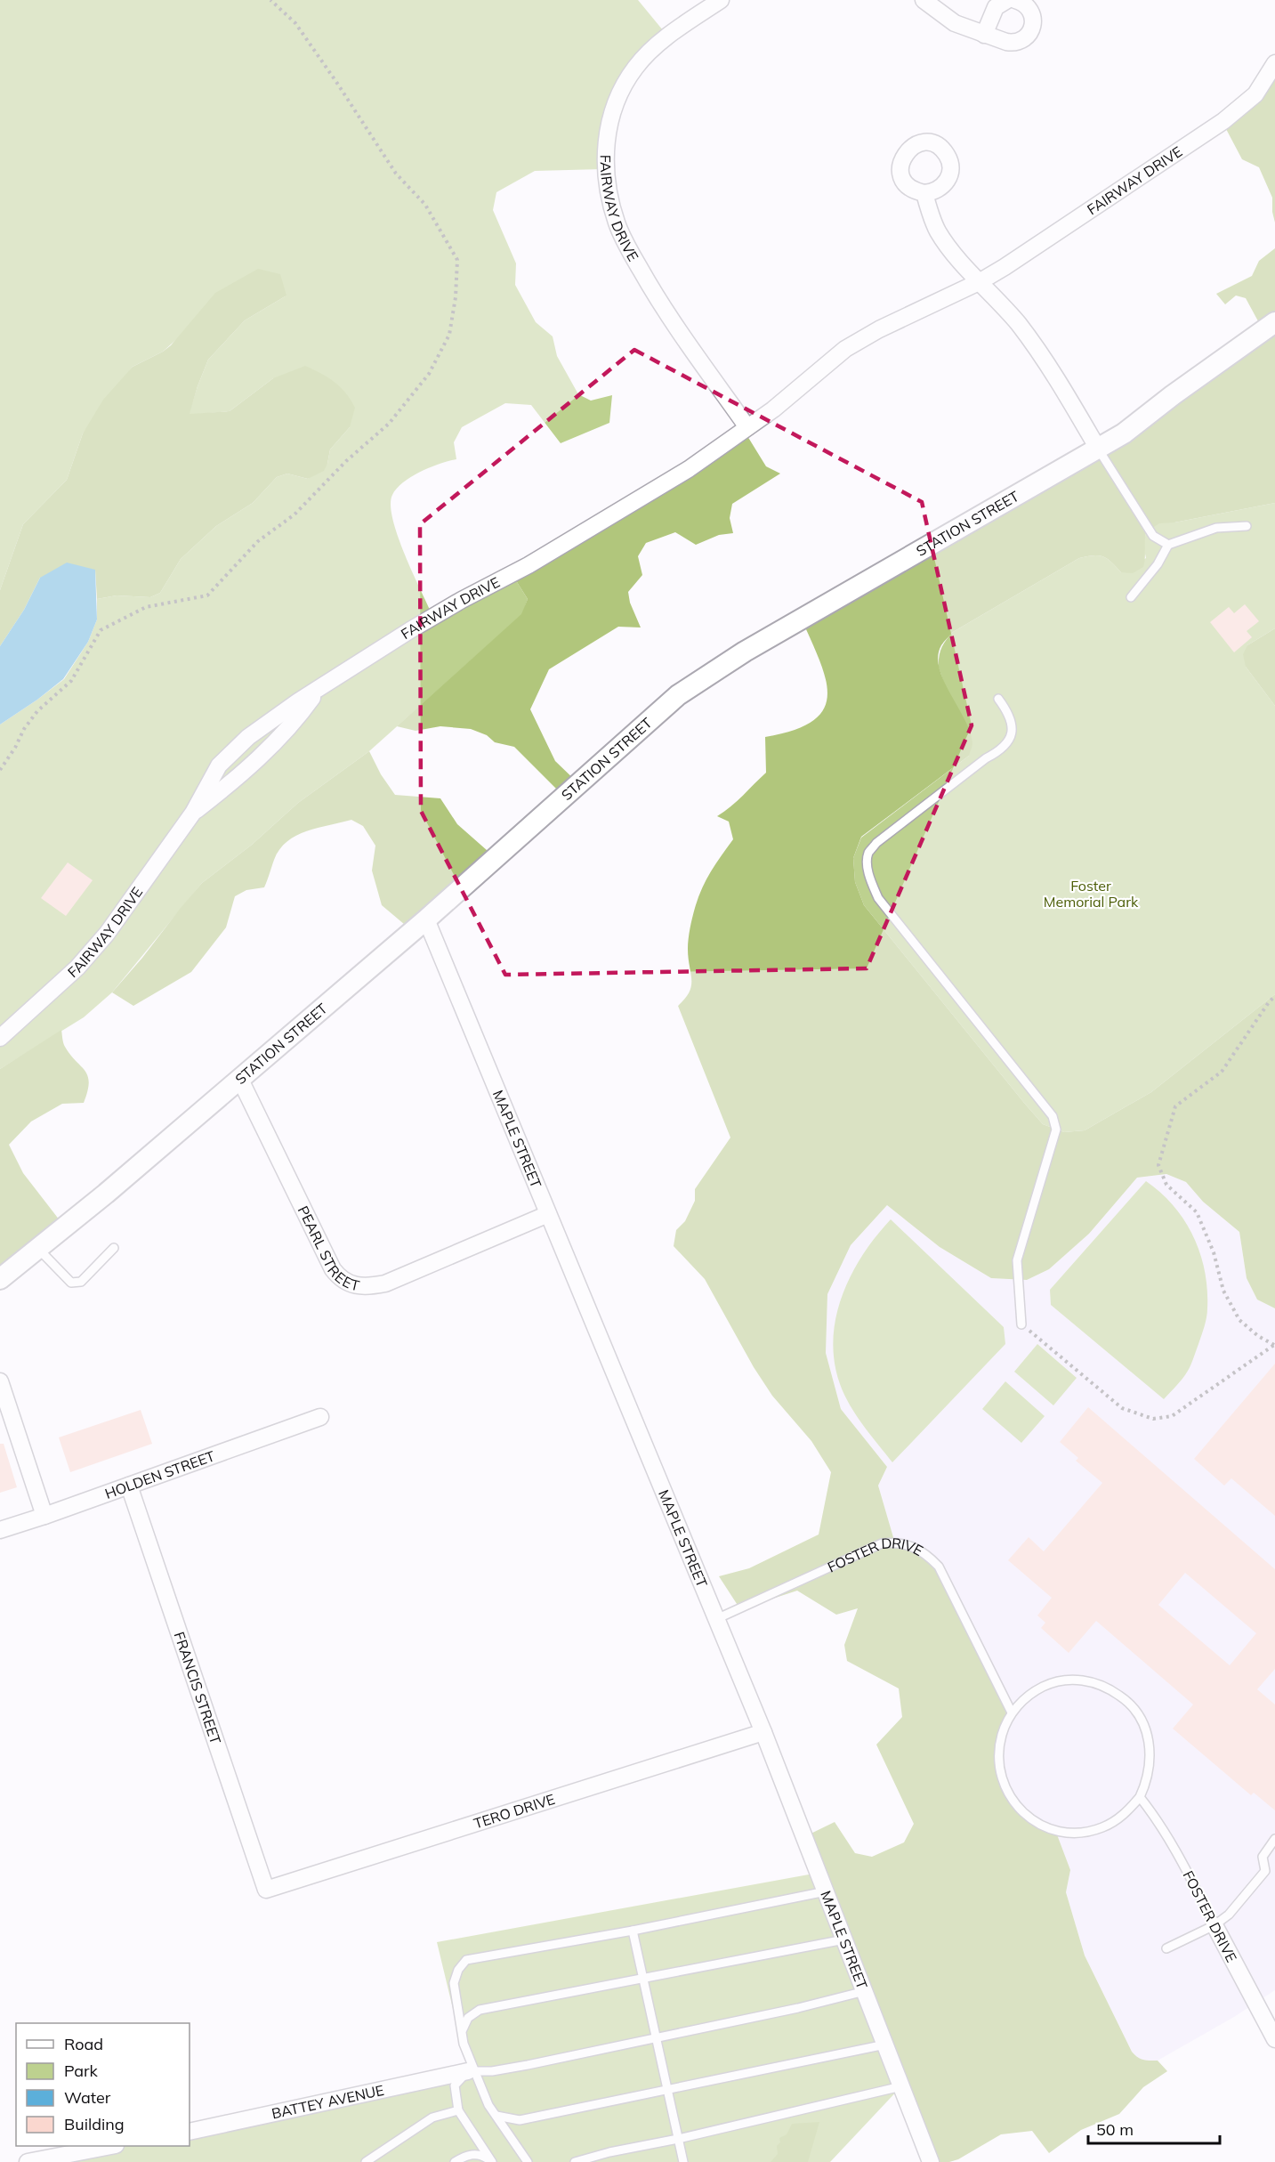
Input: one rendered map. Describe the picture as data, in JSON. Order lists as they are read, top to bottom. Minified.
{"streets":{"street":["FAIRWAY DRIVE","STATION STREET","MAPLE STREET","PEARL STREET","HOLDEN STREET","FOSTER DRIVE","FRANCIS STREET","TERO DRIVE","BATTEY AVENUE"]},"crossings":[["STATION STREET","MAPLE STREET"],["STATION STREET","PEARL STREET"],["MAPLE STREET","PEARL STREET"],["MAPLE STREET","FOSTER DRIVE"],["MAPLE STREET","TERO DRIVE"],["HOLDEN STREET","FRANCIS STREET"],["FRANCIS STREET","TERO DRIVE"]],"parks":["Foster Memorial Park"],"legend":["Road","Park","Water","Building"],"scale_bar":"50 m"}
